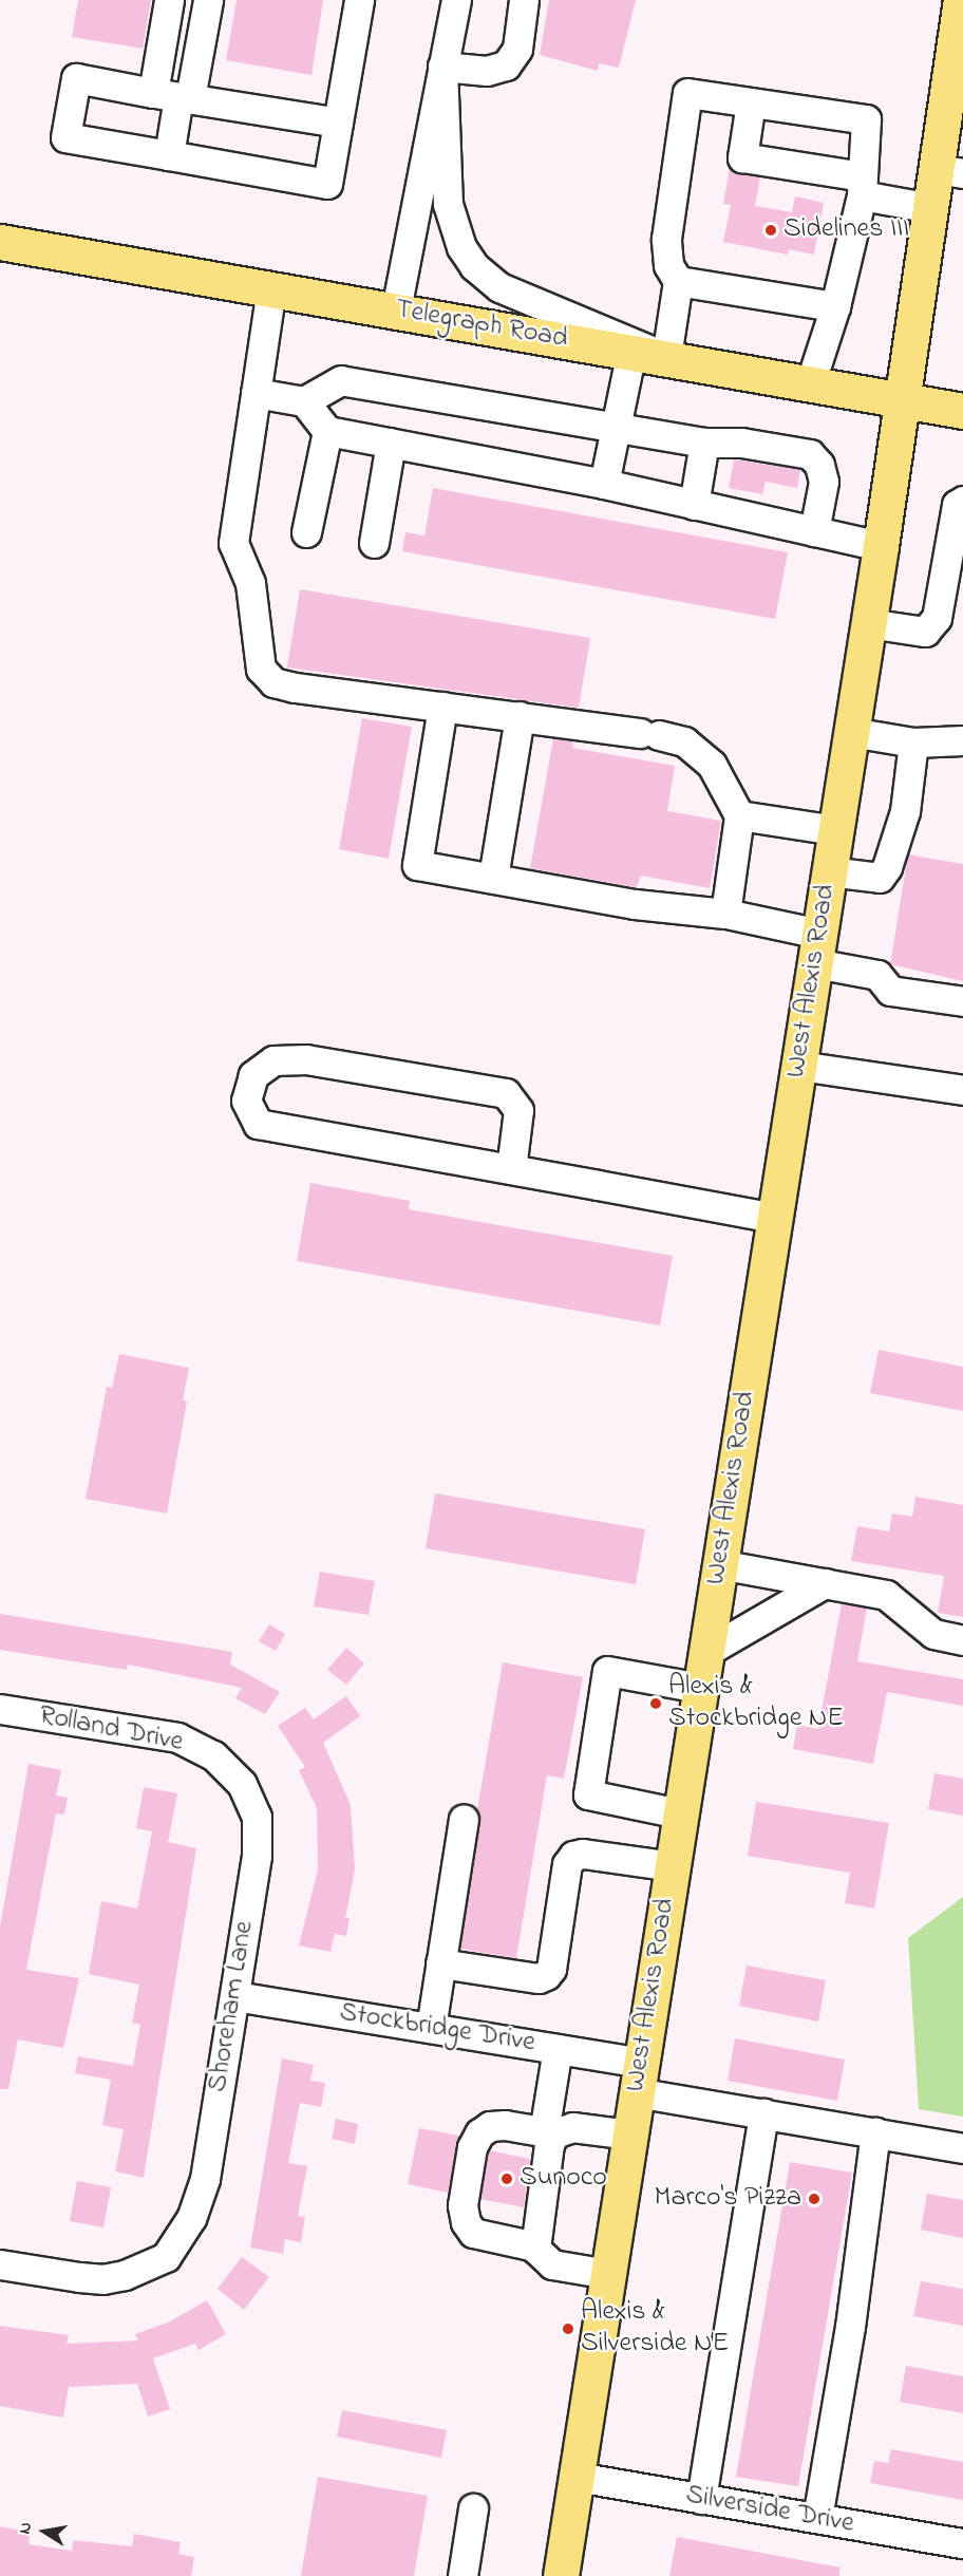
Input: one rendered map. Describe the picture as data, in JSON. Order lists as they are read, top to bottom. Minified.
{"streets":{"main road":["Telegraph Road","West Alexis Road"],"street":["Rolland Drive","Shoreham Lane","Stockbridge Drive","Silverside Drive"]},"crossings":[["Telegraph Road","West Alexis Road"],["West Alexis Road","Stockbridge Drive"],["West Alexis Road","Silverside Drive"],["Rolland Drive","Shoreham Lane"],["Shoreham Lane","Stockbridge Drive"]],"places":["Sidelines III","Alexis & Stockbridge NE","Sunoco","Marco's Pizza","Alexis & Silverside NE"],"north":"left"}
